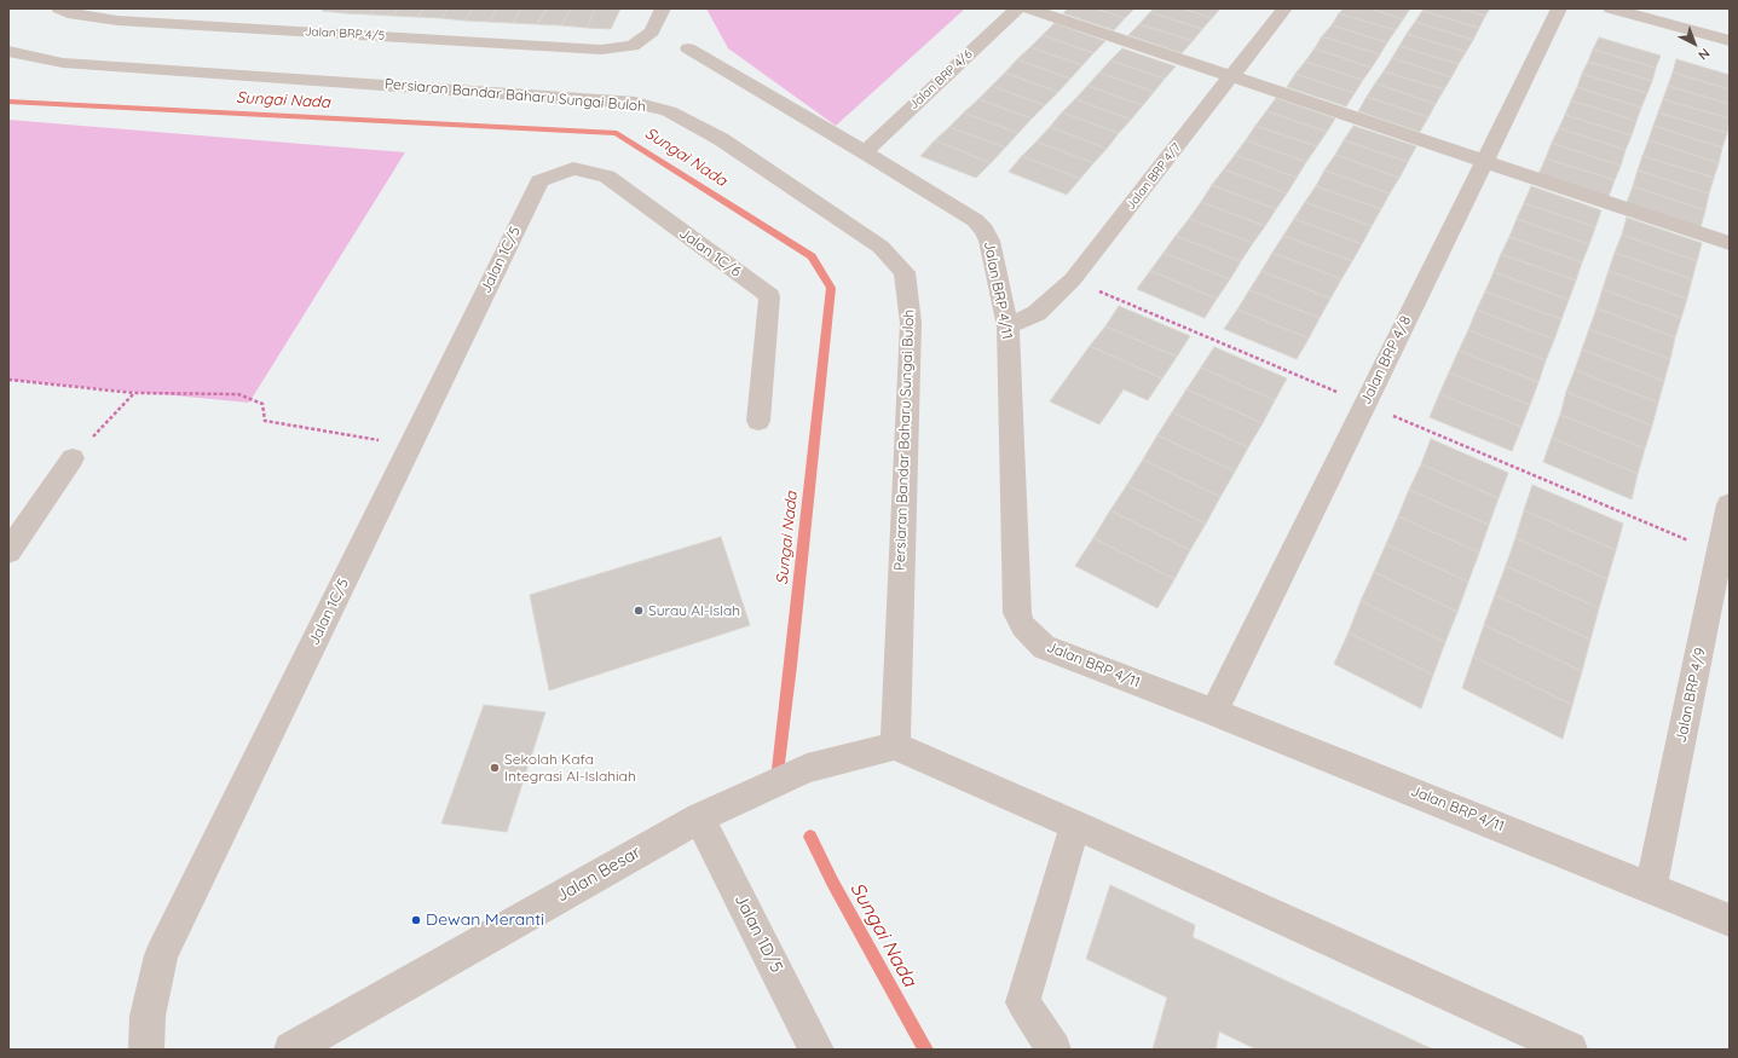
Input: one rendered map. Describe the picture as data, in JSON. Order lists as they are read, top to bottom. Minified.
{"streets":{"street":["Jalan BRP 4/5","Jalan BRP 4/6","Persiaran Bandar Baharu Sungai Buloh","Jalan BRP 4/7","Jalan 1C/6","Jalan 1C/5","Jalan BRP 4/11","Jalan BRP 4/8","Jalan BRP 4/9","Jalan Besar","Jalan 1D/5"]},"crossings":[["Jalan BRP 4/6","Jalan BRP 4/11"],["Persiaran Bandar Baharu Sungai Buloh","Jalan Besar"],["Jalan BRP 4/7","Jalan BRP 4/11"],["Jalan 1C/6","Jalan 1C/5"],["Jalan BRP 4/11","Jalan BRP 4/8"],["Jalan BRP 4/11","Jalan BRP 4/9"],["Jalan Besar","Jalan 1D/5"]],"water":["Sungai Nada"],"places":["Surau Al-Islah","Sekolah Kafa Integrasi Al-Islahiah","Dewan Meranti"],"north":"bottom right"}
